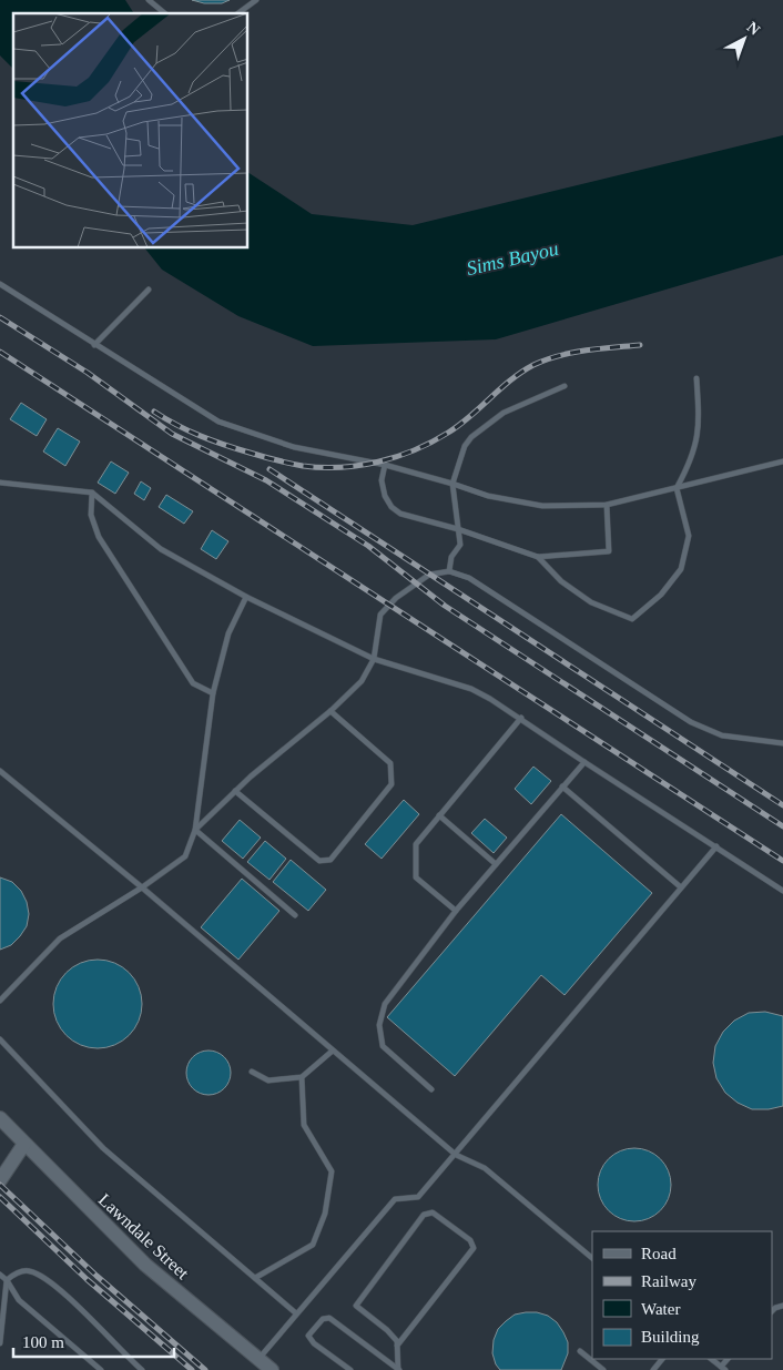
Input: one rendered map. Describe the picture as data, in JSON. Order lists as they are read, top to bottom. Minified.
{"streets":{"main road":["Lawndale Street"]},"water":["Sims Bayou"],"legend":["Road","Railway","Water","Building"],"scale_bar":"100 m","north":"top right"}
